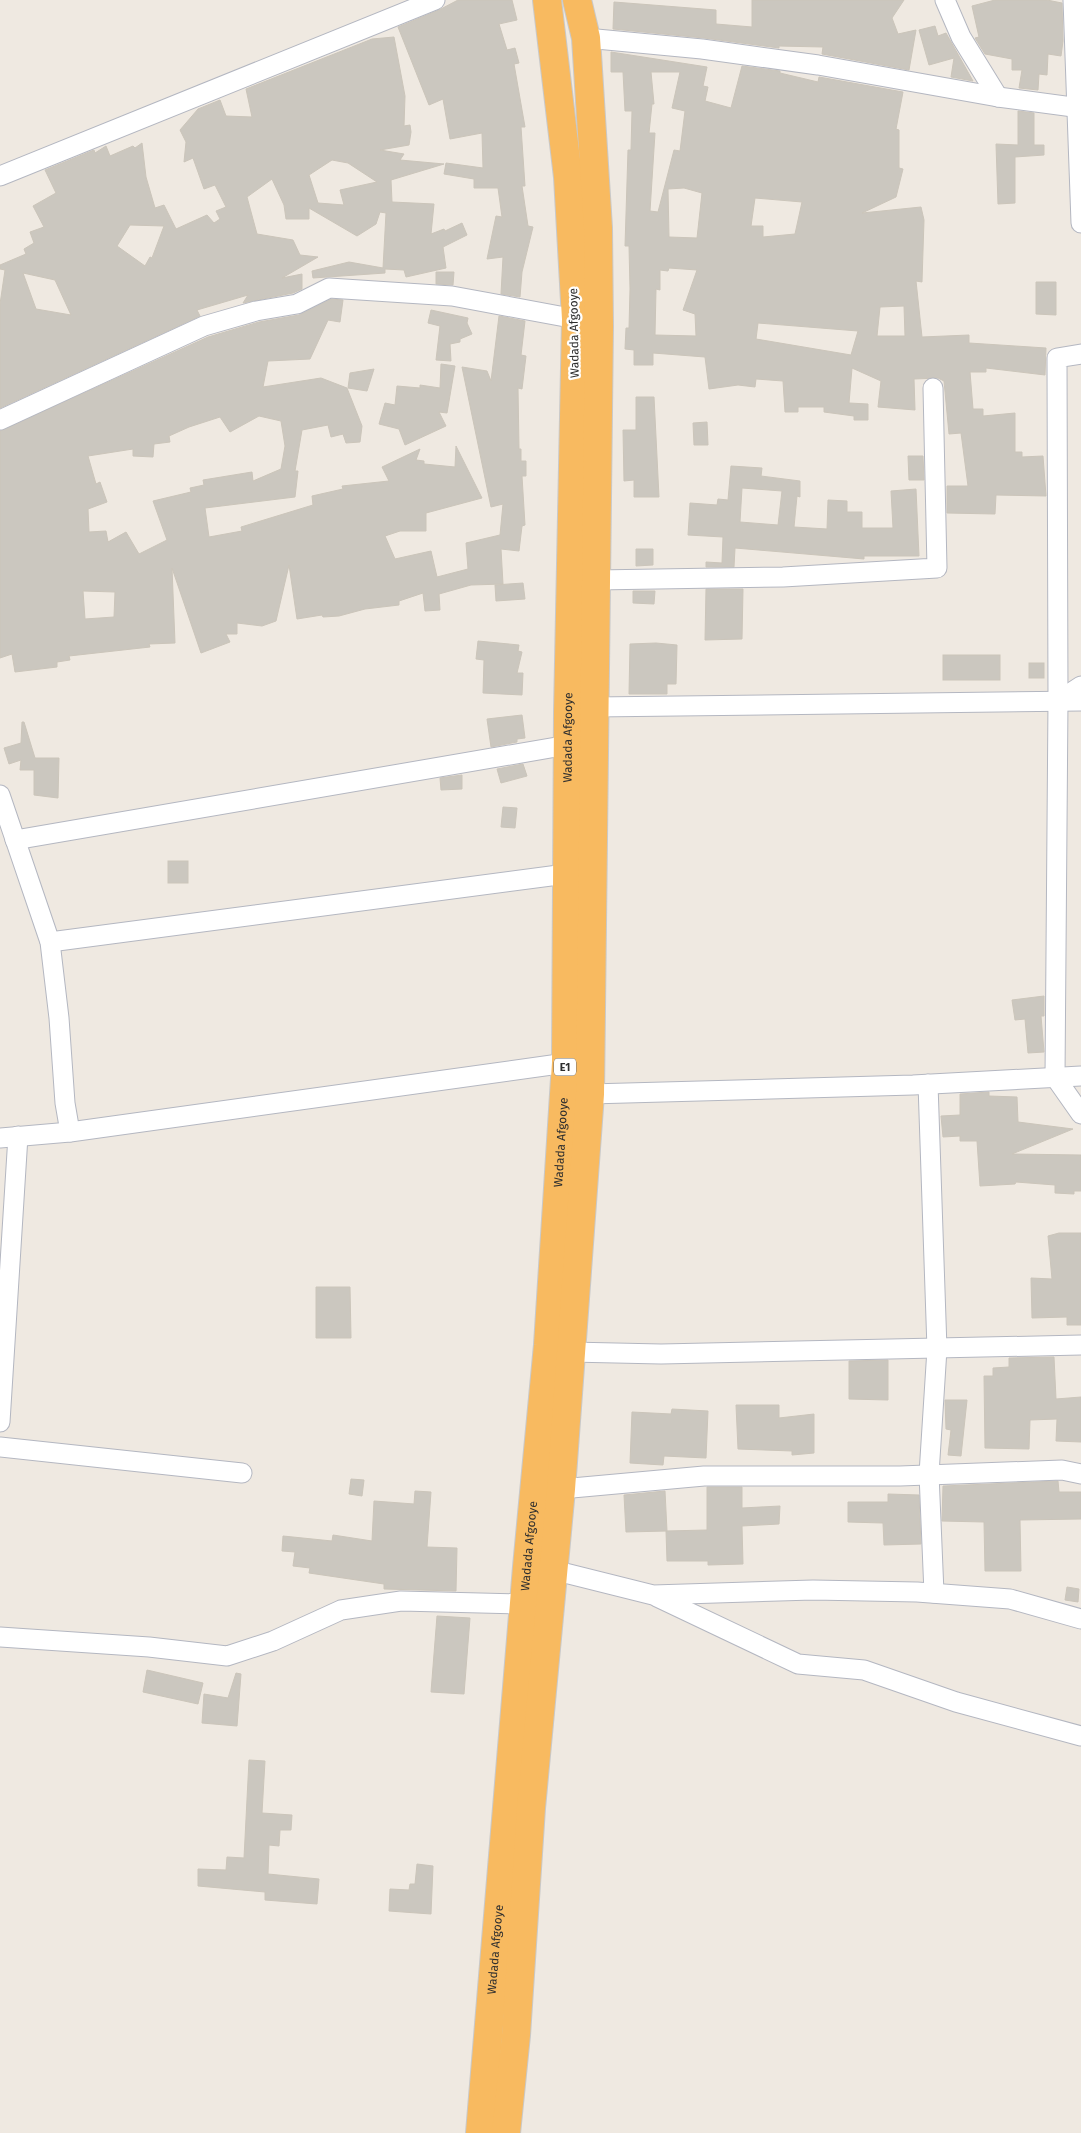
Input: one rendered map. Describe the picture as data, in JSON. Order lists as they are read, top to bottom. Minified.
{"streets":{"highway":["Wadada Afgooye","E1"]}}
